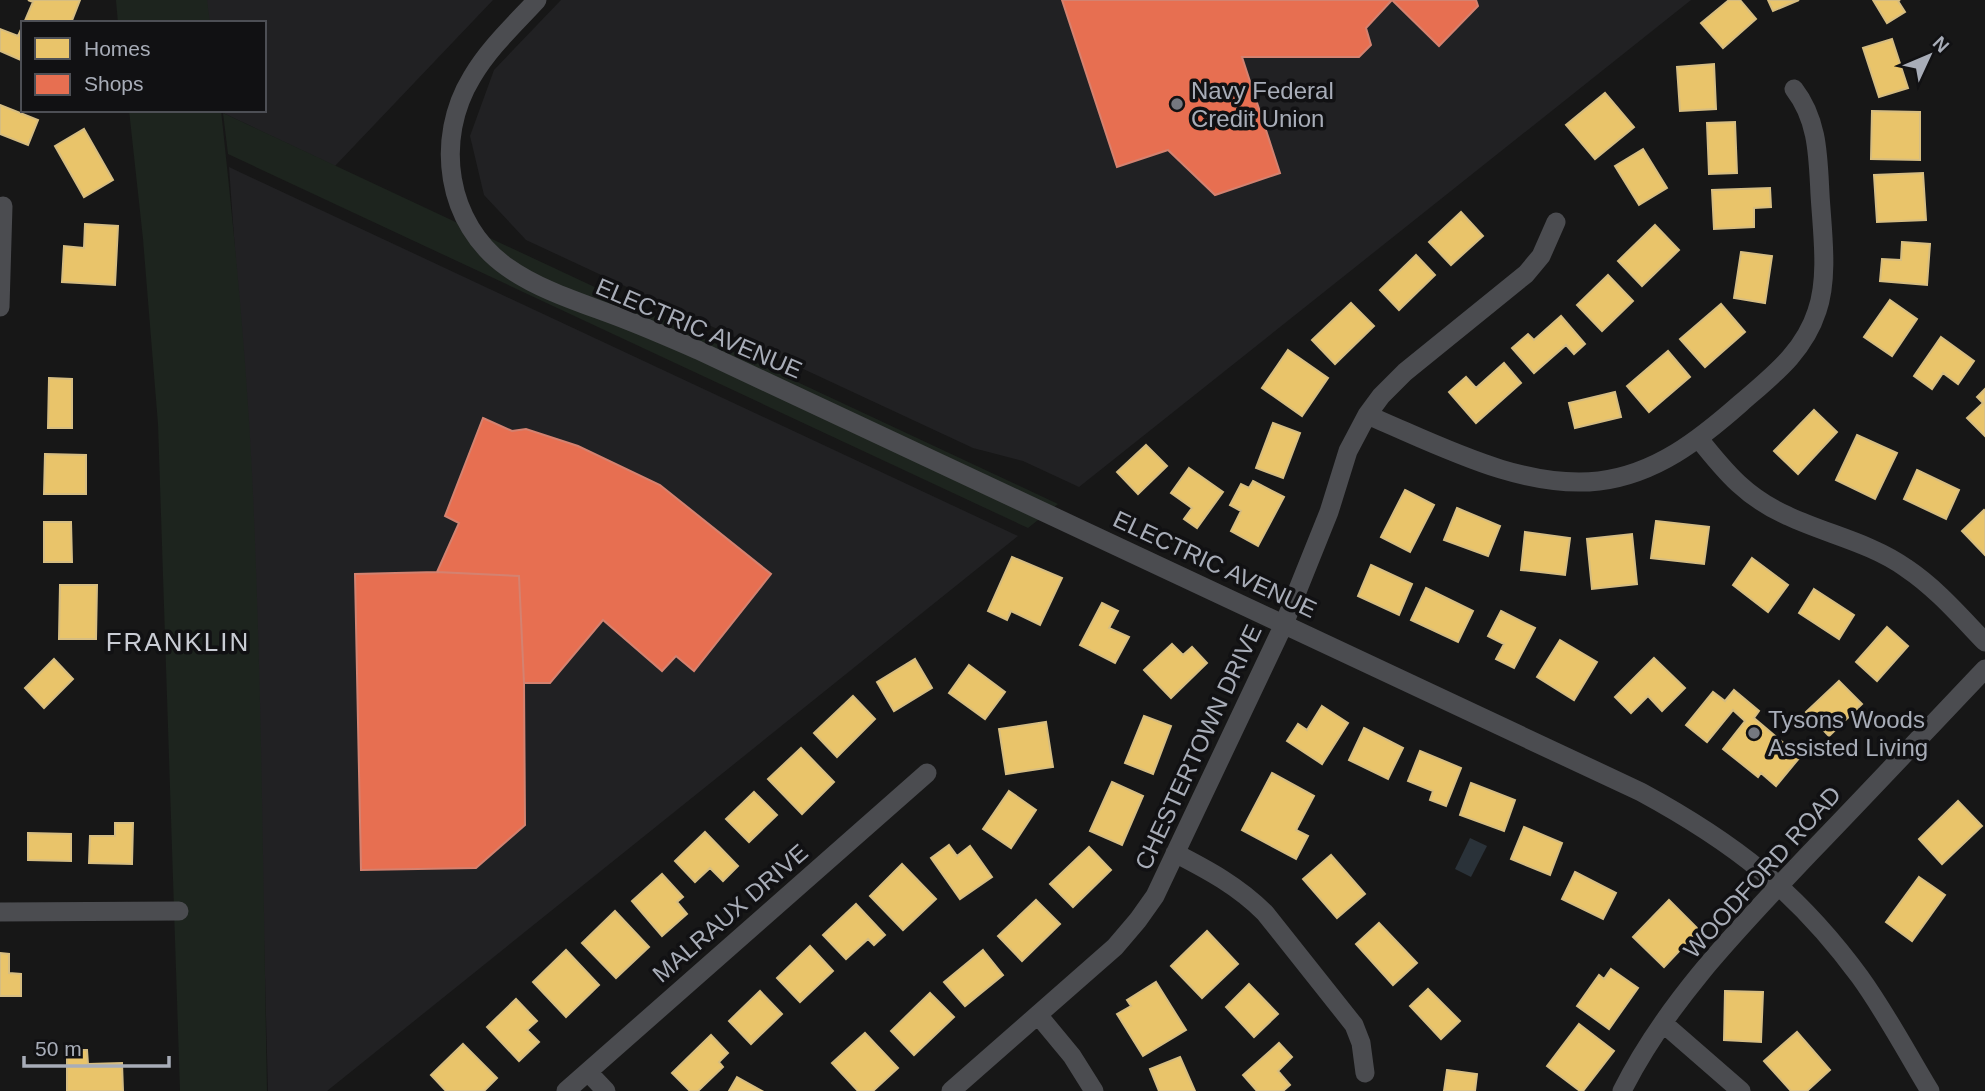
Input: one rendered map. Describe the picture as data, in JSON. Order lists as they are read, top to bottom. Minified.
{"streets":{"street":["ELECTRIC AVENUE","CHESTERTOWN DRIVE","WOODFORD ROAD","MALRAUX DRIVE"]},"crossings":[["ELECTRIC AVENUE","CHESTERTOWN DRIVE"],["ELECTRIC AVENUE","WOODFORD ROAD"]],"districts":["FRANKLIN"],"places":["Navy Federal Credit Union","Tysons Woods Assisted Living"],"legend":["Homes","Shops"],"scale_bar":"50 m","north":"top right"}
